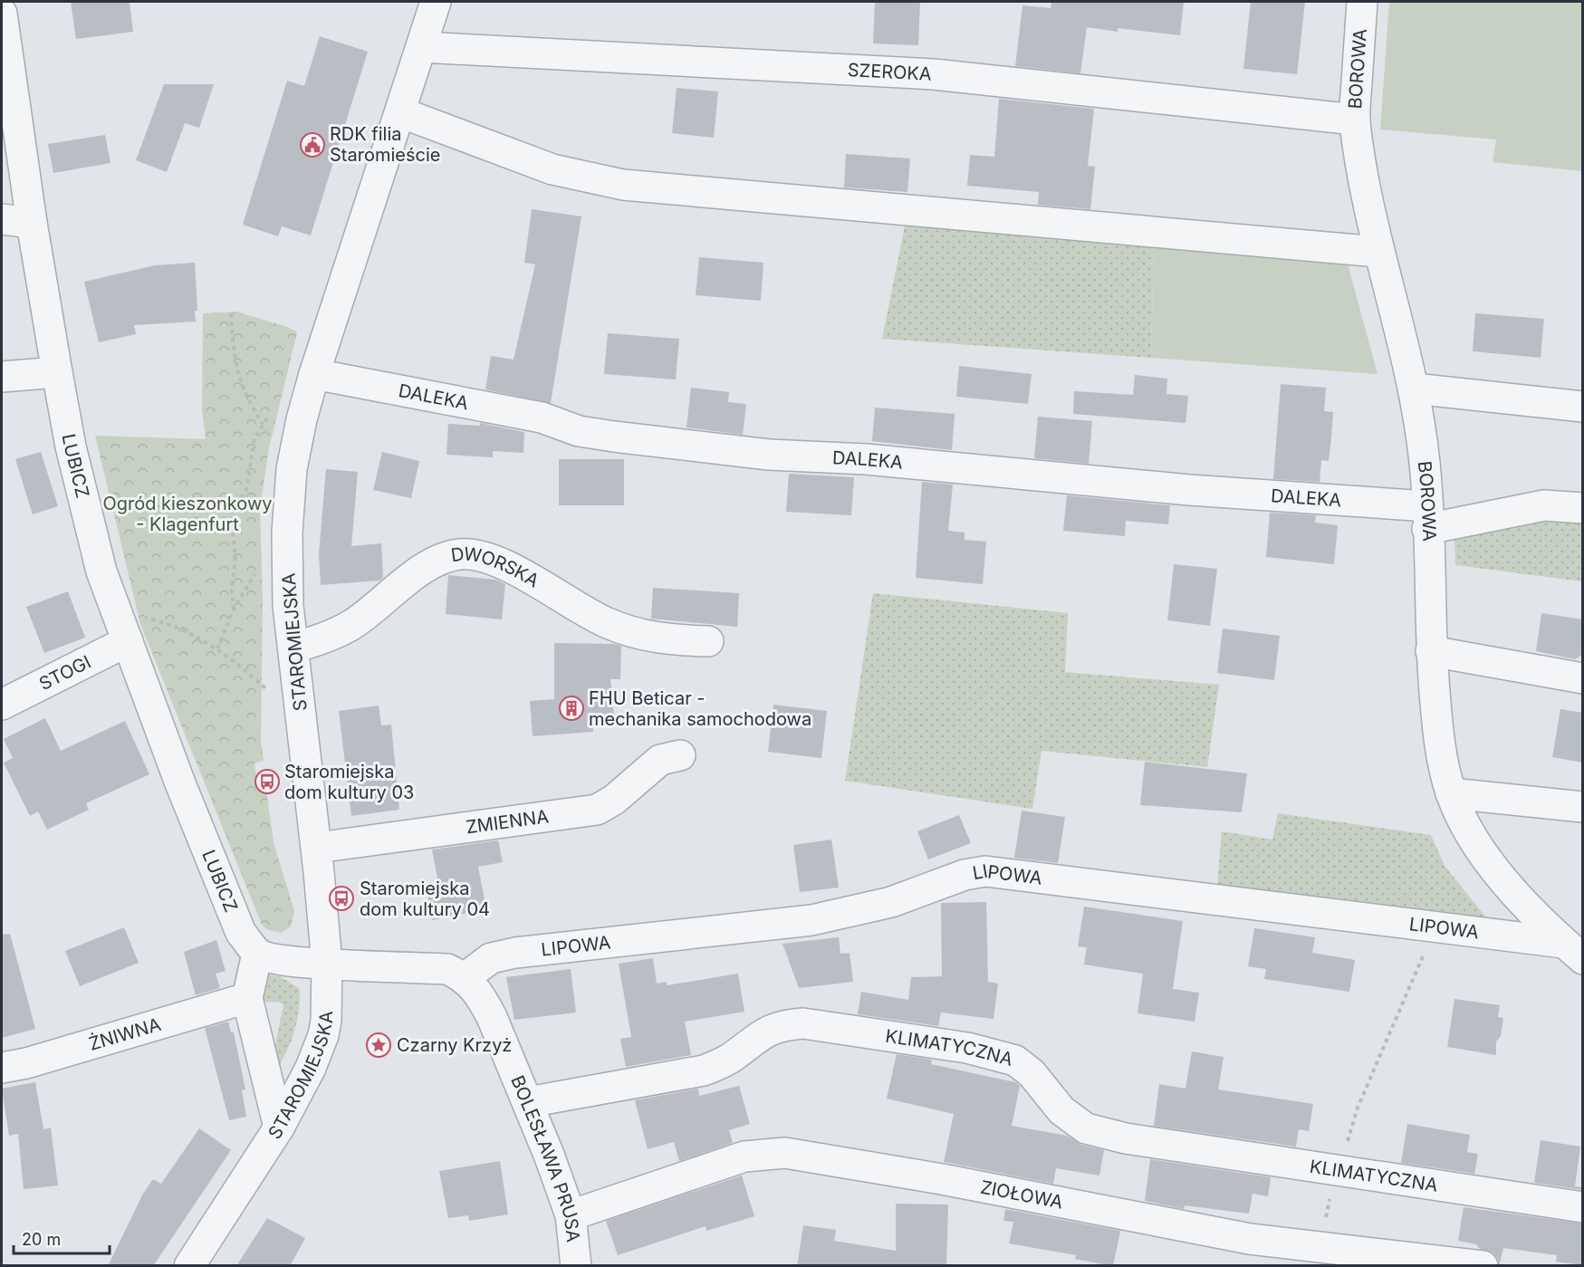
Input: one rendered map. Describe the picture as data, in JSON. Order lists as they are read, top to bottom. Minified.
{"streets":{"street":["BOROWA","SZEROKA","DALEKA","LUBICZ","DWORSKA","STAROMIEJSKA","STOGI","ZMIENNA","LIPOWA","ŻNIWNA","KLIMATYCZNA","BOLESŁAWA PRUSA","ZIOŁOWA"]},"crossings":[["BOROWA","SZEROKA"],["BOROWA","DALEKA"],["BOROWA","LIPOWA"],["SZEROKA","STAROMIEJSKA"],["DALEKA","STAROMIEJSKA"],["LUBICZ","STOGI"],["DWORSKA","STAROMIEJSKA"],["STAROMIEJSKA","ZMIENNA"],["LIPOWA","BOLESŁAWA PRUSA"],["KLIMATYCZNA","BOLESŁAWA PRUSA"],["BOLESŁAWA PRUSA","ZIOŁOWA"]],"parks":["Ogród kieszonkowy - Klagenfurt"],"places":{"public building":["RDK filia Staromieście"],"building":["FHU Beticar - mechanika samochodowa"],"bus stop":["Staromiejska dom kultury 03","Staromiejska dom kultury 04"],"place":["Czarny Krzyż"]},"scale_bar":"20 m"}
